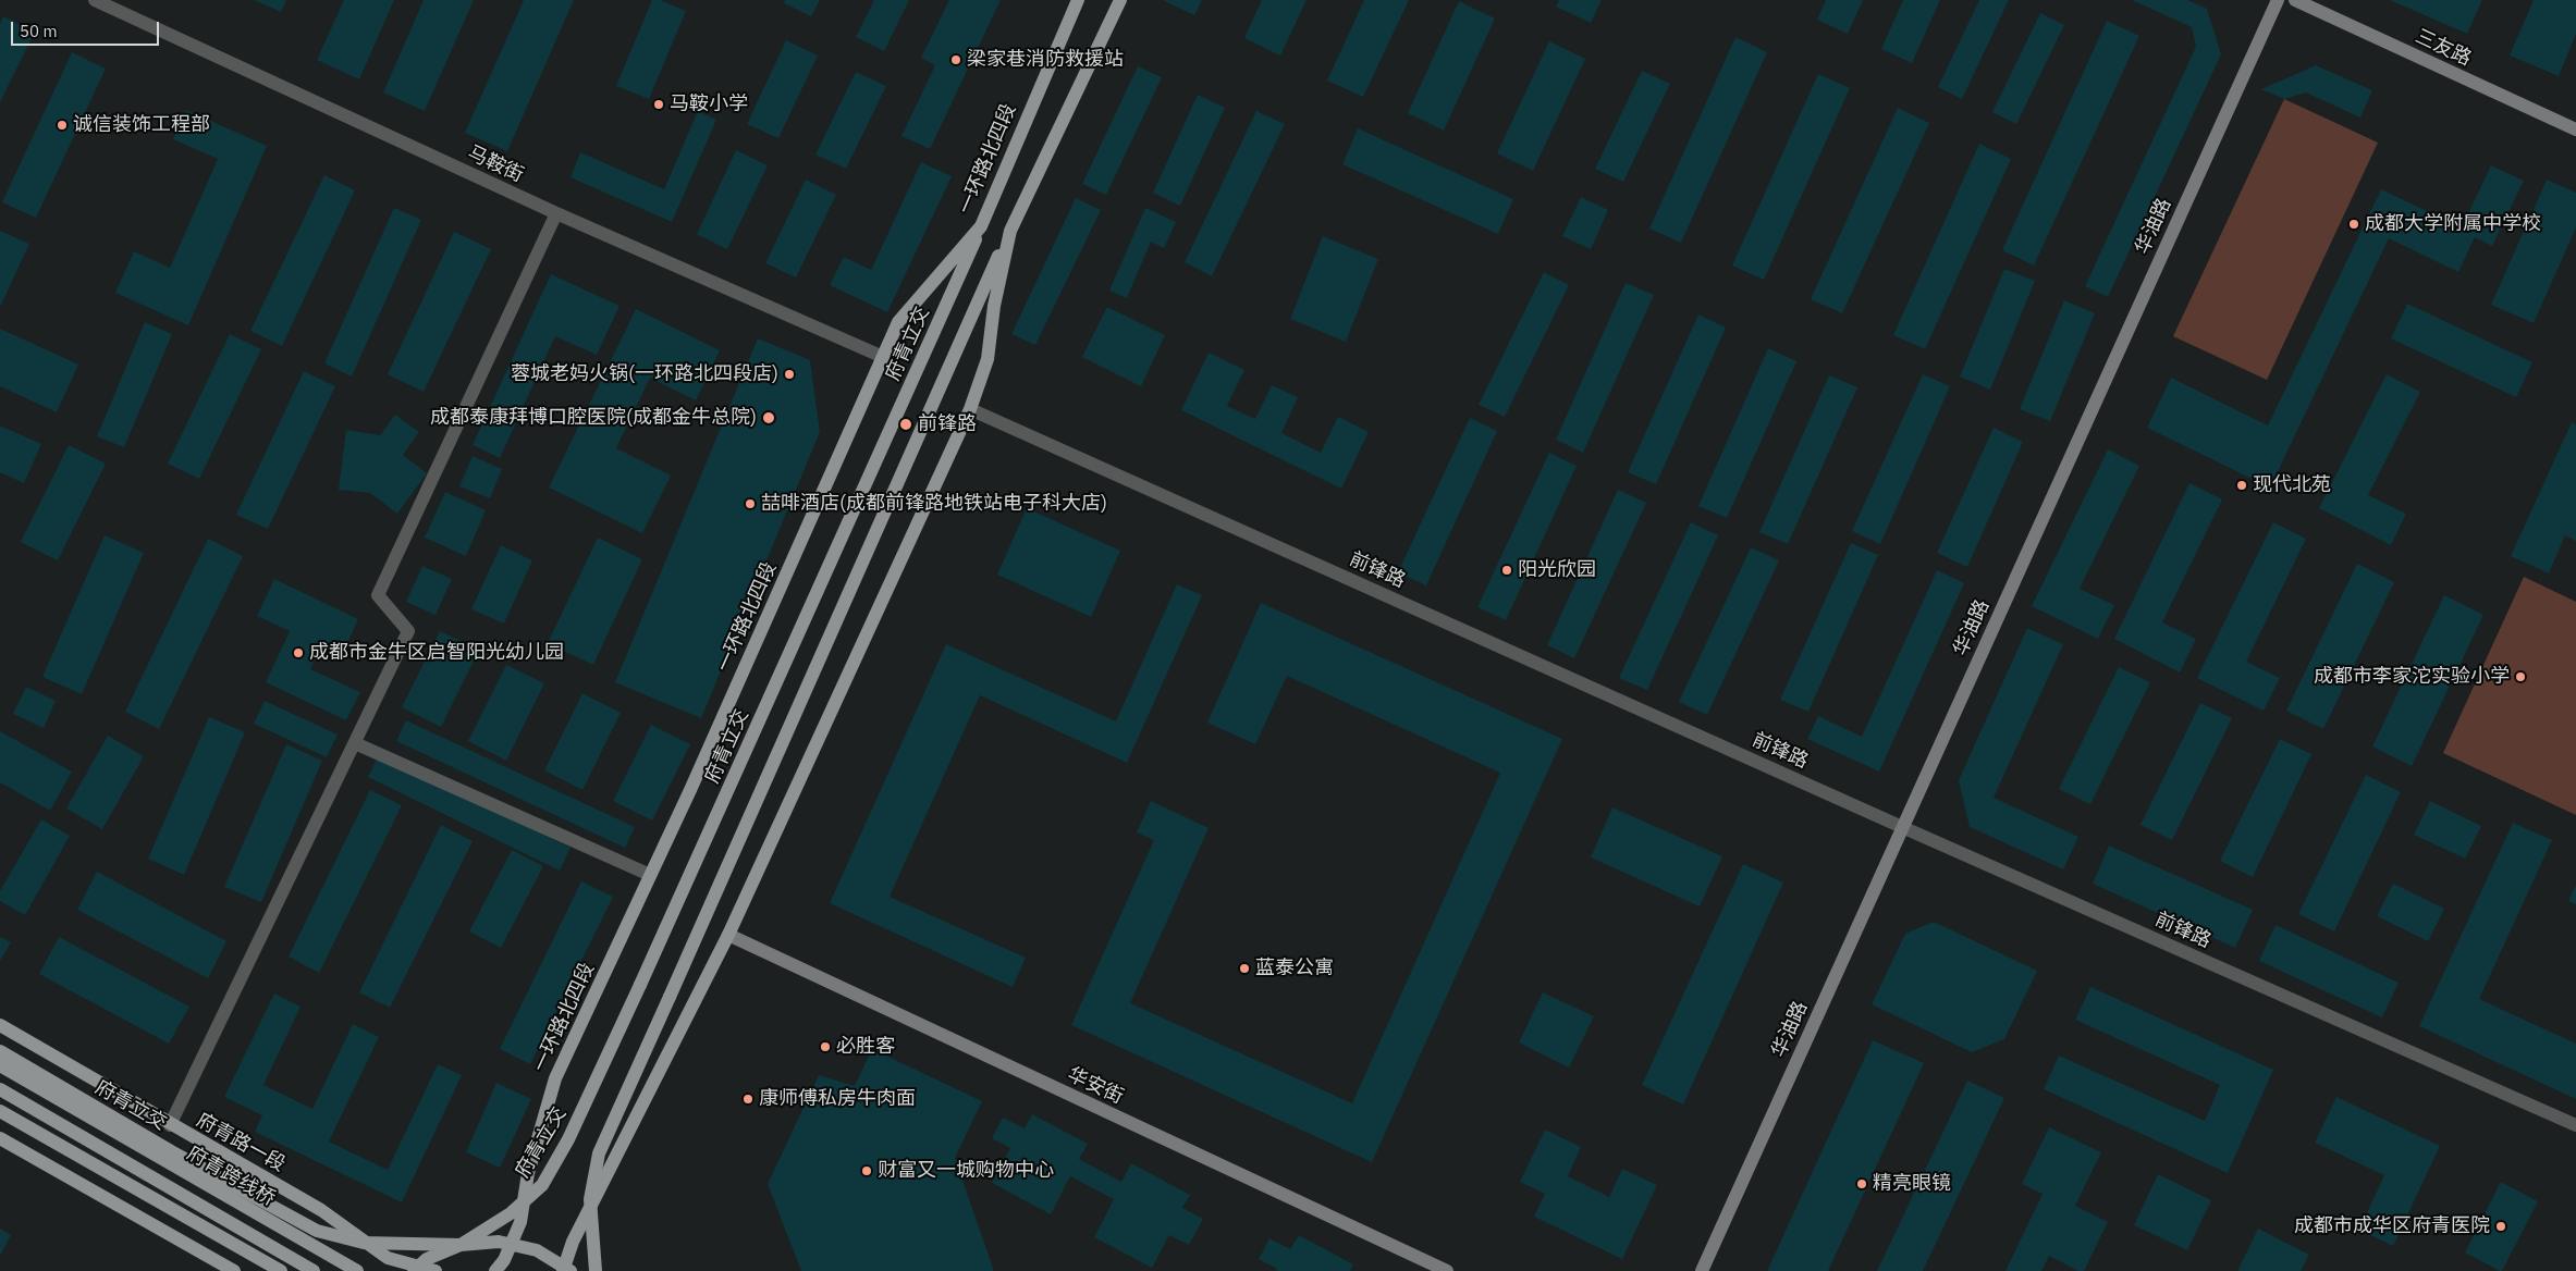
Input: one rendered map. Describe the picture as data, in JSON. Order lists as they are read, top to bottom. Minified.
{"streets":{"main road":["一环路北四段","府青立交","府青路一段","府青跨线桥"],"street":["三友路","马鞍街","华油路","前锋路","华安街"]},"crossings":[["一环路北四段","马鞍街"],["一环路北四段","府青立交"],["华油路","前锋路"]],"places":["梁家巷消防救援站","马鞍小学","诚信装饰工程部","成都大学附属中学校","蓉城老妈火锅(一环路北四段店)","成都泰康拜博口腔医院(成都金牛总院)","前锋路","现代北苑","喆啡酒店(成都前锋路地铁站电子科大店)","阳光欣园","成都市金牛区启智阳光幼儿园","成都市李家沱实验小学","蓝泰公寓","必胜客","康师傅私房牛肉面","财富又一城购物中心","精亮眼镜","成都市成华区府青医院"],"scale_bar":"50 m"}
